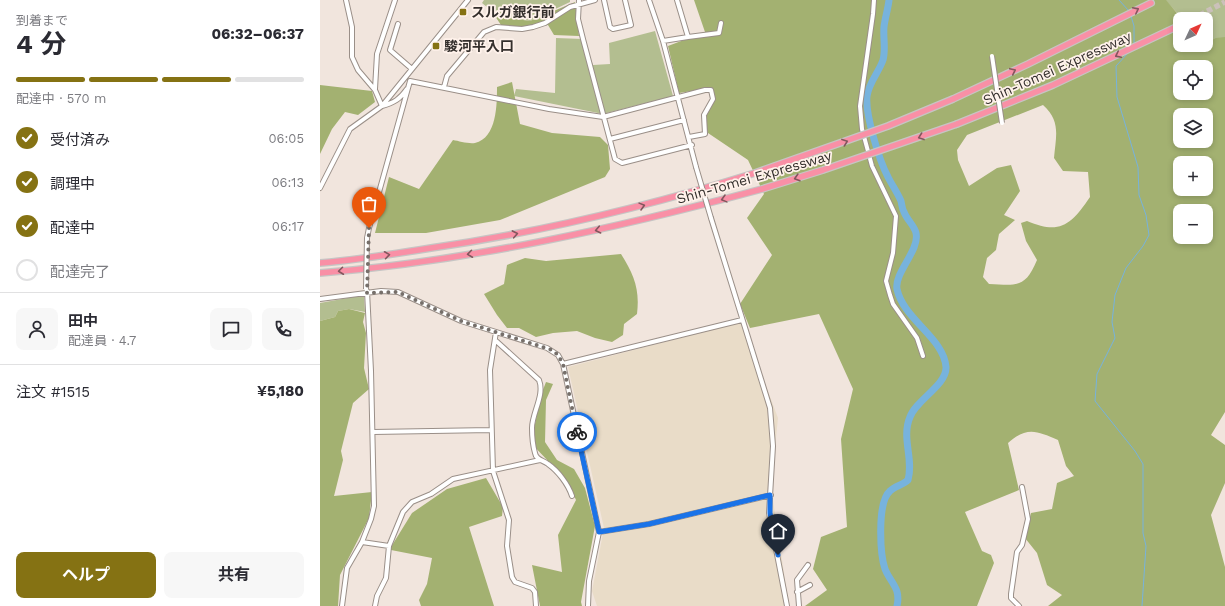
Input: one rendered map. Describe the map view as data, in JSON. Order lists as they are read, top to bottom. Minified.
{"streets":{"highway":["Shin-Tomei Expressway"]},"places":{"transit":["スルガ銀行前","駿河平入口"]},"north":"top right","page":{"heading":["4 分","到着まで","06:32–06:37"],"panel":["田中","配達員 · 4.7","注文 #1515","¥5,180"],"map_buttons":["+","−"],"bar":"配達中 · 570 m","list":[["受付済み","06:05"],["調理中","06:13"],["配達中","06:17"],"配達完了"],"buttons":["ヘルプ","共有"]}}
